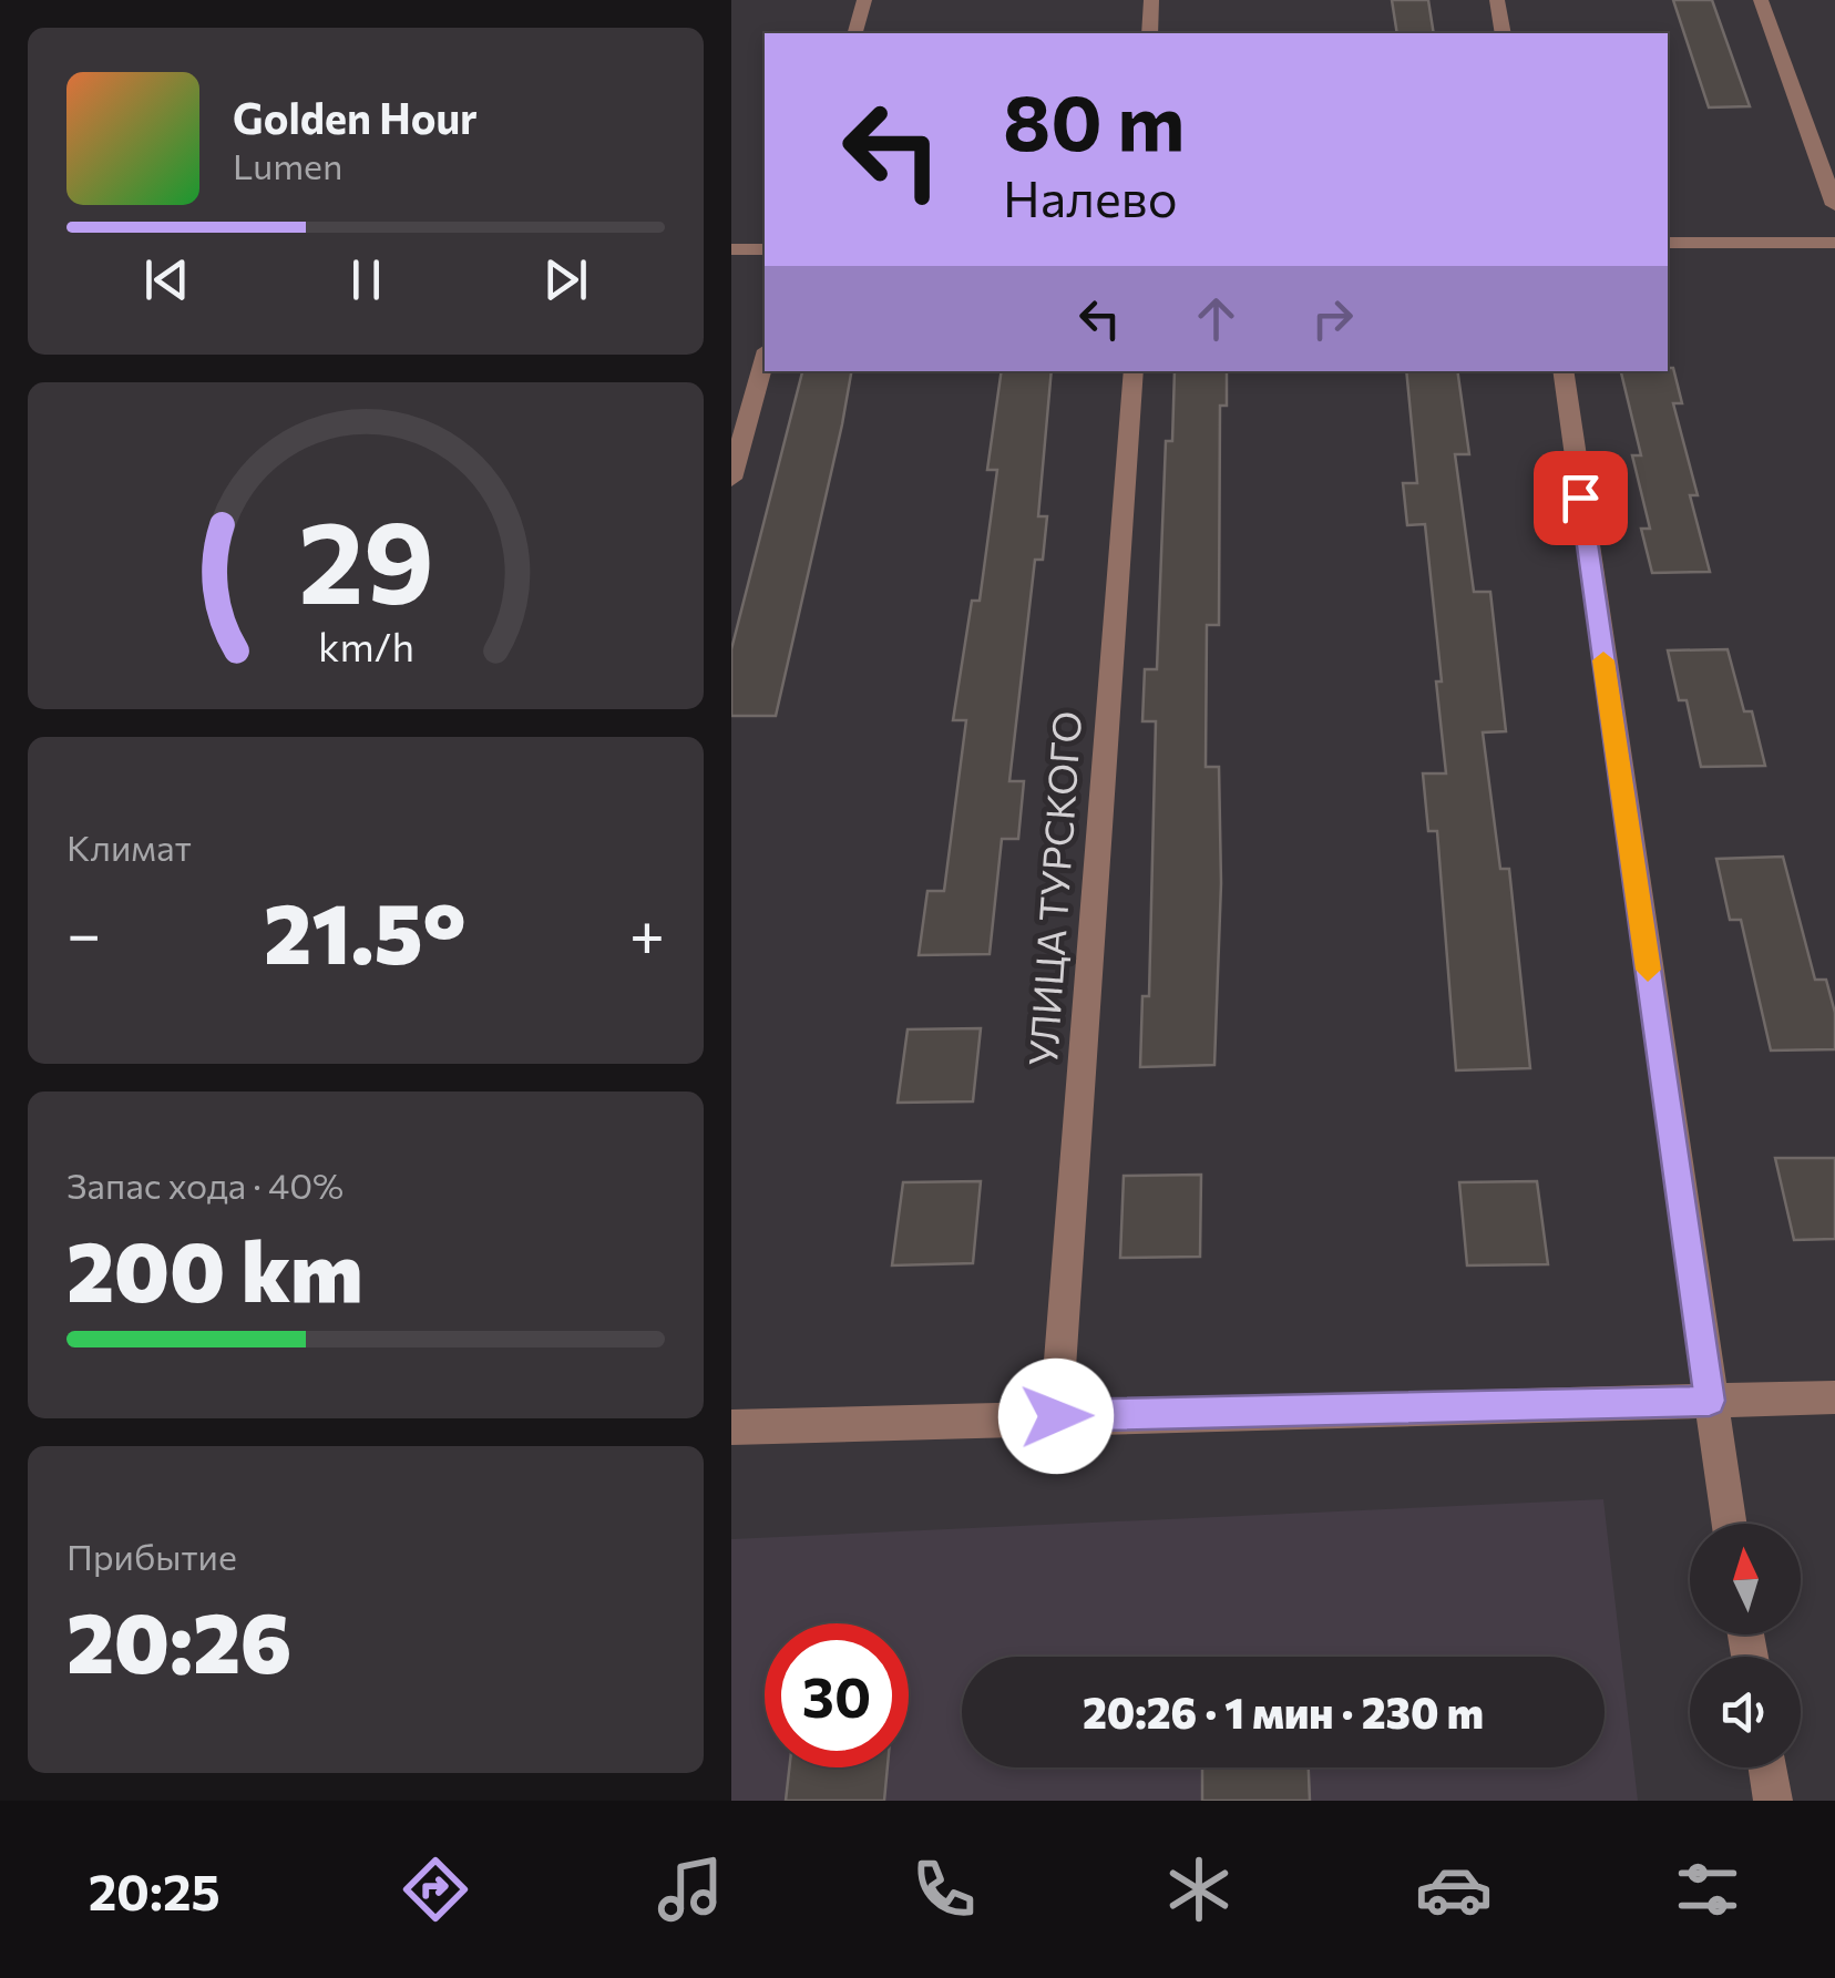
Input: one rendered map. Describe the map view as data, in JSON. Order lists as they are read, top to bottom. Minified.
{"streets":{"street":["УЛИЦА ТУРСКОГО"]},"north":"top","page":{"turn":["80 m","Налево"],"song":["Golden Hour","Lumen"],"tile":["Климат",["Запас хода · 40%","200 km"],["Прибытие","20:26"]],"heat":["−","21.5°","+"],"limit":"30","trip":"20:26 · 1 мин · 230 m","tabs":"20:25","gauge":["29","km/h"]}}
